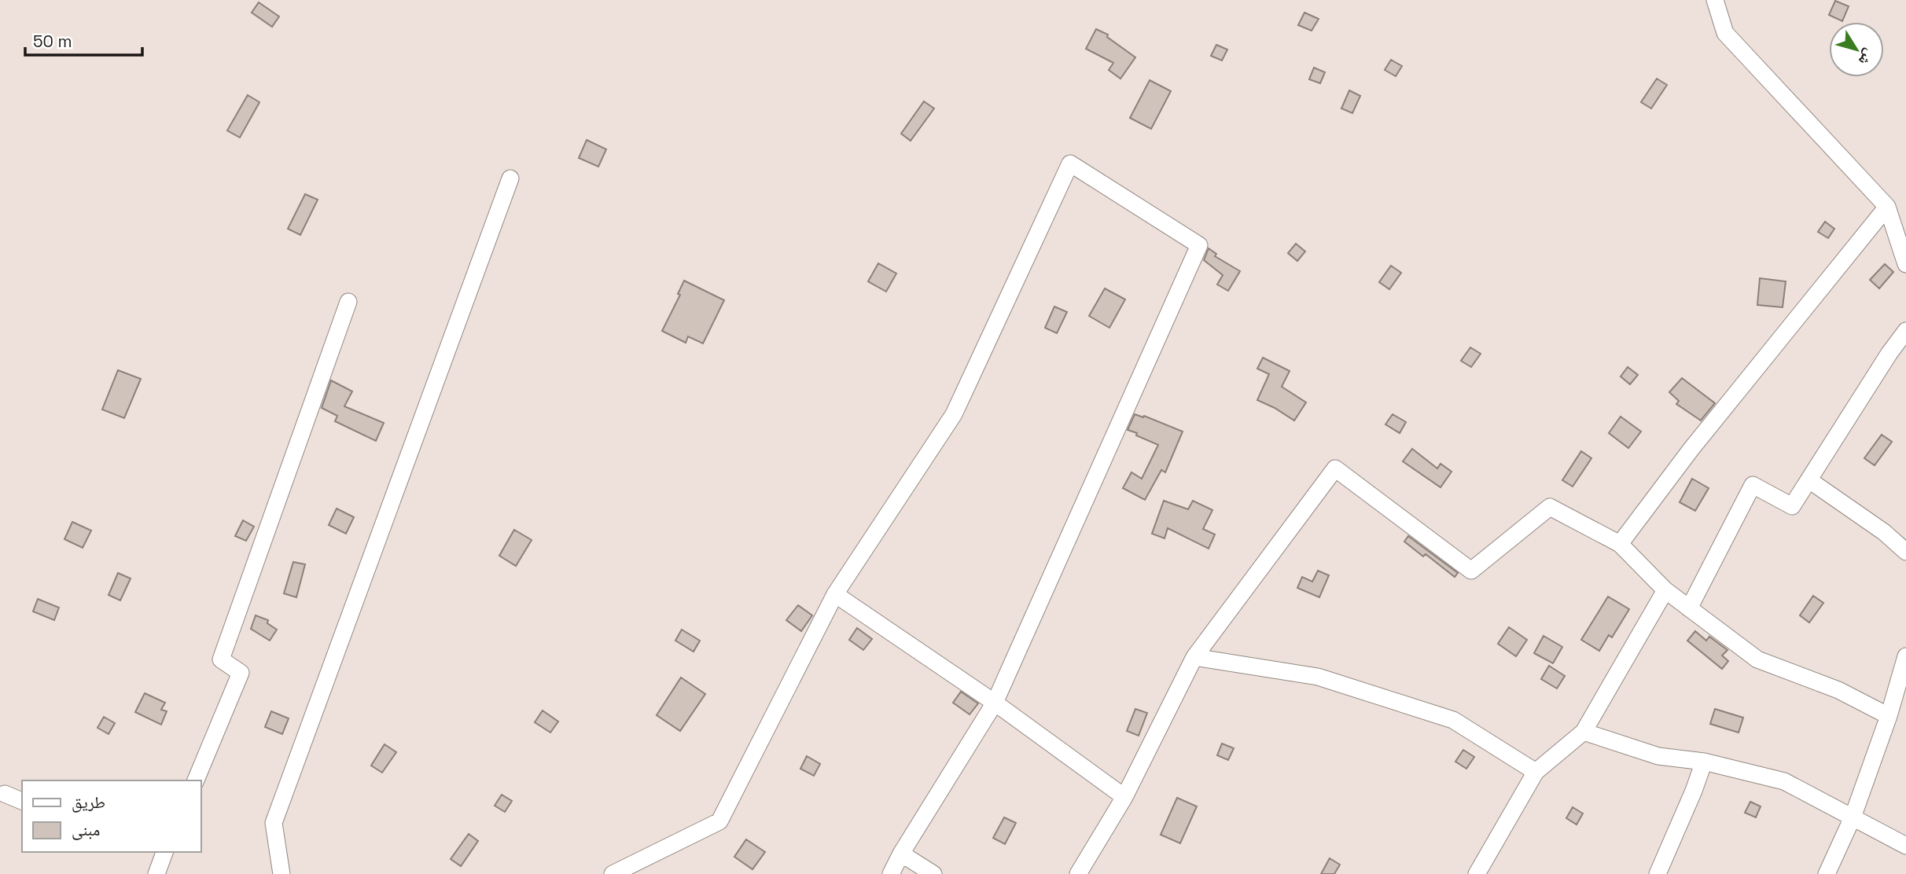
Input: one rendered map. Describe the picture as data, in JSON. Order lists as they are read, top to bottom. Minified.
{"legend":["طريق","مبنى"],"scale_bar":"50 m","north":"bottom right"}
